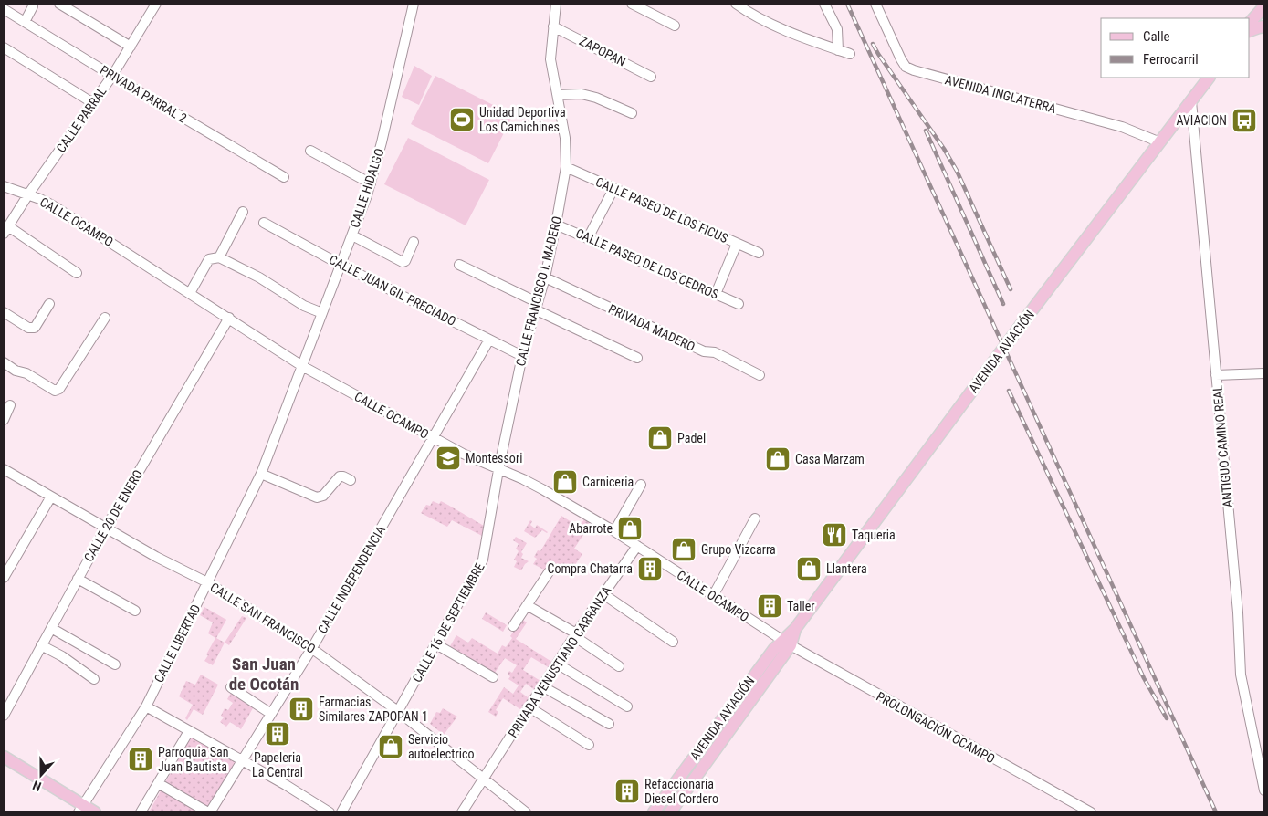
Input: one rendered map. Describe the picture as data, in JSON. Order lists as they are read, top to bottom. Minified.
{"streets":{"main road":["AVENIDA AVIACIÓN"],"street":["ZAPOPAN","PRIVADA PARRAL 2","AVENIDA INGLATERRA","CALLE PARRAL","CALLE HIDALGO","CALLE PASEO DE LOS FICUS","CALLE OCAMPO","CALLE PASEO DE LOS CEDROS","CALLE JUAN GIL PRECIADO","CALLE FRANCISCO I. MADERO","PRIVADA MADERO","ANTIGUO CAMINO REAL","CALLE 20 DE ENERO","CALLE INDEPENDENCIA","CALLE SAN FRANCISCO","CALLE 16 DE SEPTIEMBRE","CALLE LIBERTAD","PRIVADA VENUSTIANO CARRANZA","PROLONGACIÓN OCAMPO"]},"crossings":[["ZAPOPAN","CALLE FRANCISCO I. MADERO"],["PRIVADA PARRAL 2","CALLE PARRAL"],["AVENIDA INGLATERRA","AVENIDA AVIACIÓN"],["CALLE PARRAL","CALLE OCAMPO"],["CALLE HIDALGO","CALLE OCAMPO"],["CALLE HIDALGO","CALLE JUAN GIL PRECIADO"],["CALLE HIDALGO","CALLE LIBERTAD"],["CALLE PASEO DE LOS FICUS","CALLE FRANCISCO I. MADERO"],["CALLE OCAMPO","CALLE FRANCISCO I. MADERO"],["CALLE OCAMPO","AVENIDA AVIACIÓN"],["CALLE OCAMPO","CALLE 20 DE ENERO"],["CALLE OCAMPO","CALLE INDEPENDENCIA"],["CALLE OCAMPO","CALLE 16 DE SEPTIEMBRE"],["CALLE OCAMPO","CALLE LIBERTAD"],["CALLE OCAMPO","PRIVADA VENUSTIANO CARRANZA"],["CALLE OCAMPO","PROLONGACIÓN OCAMPO"],["CALLE PASEO DE LOS CEDROS","CALLE FRANCISCO I. MADERO"],["CALLE JUAN GIL PRECIADO","CALLE FRANCISCO I. MADERO"],["CALLE JUAN GIL PRECIADO","CALLE INDEPENDENCIA"],["CALLE FRANCISCO I. MADERO","PRIVADA MADERO"],["CALLE FRANCISCO I. MADERO","CALLE 16 DE SEPTIEMBRE"],["AVENIDA AVIACIÓN","ANTIGUO CAMINO REAL"],["AVENIDA AVIACIÓN","PROLONGACIÓN OCAMPO"],["CALLE 20 DE ENERO","CALLE SAN FRANCISCO"],["CALLE INDEPENDENCIA","CALLE SAN FRANCISCO"],["CALLE SAN FRANCISCO","CALLE 16 DE SEPTIEMBRE"],["CALLE SAN FRANCISCO","CALLE LIBERTAD"],["CALLE SAN FRANCISCO","PRIVADA VENUSTIANO CARRANZA"]],"districts":["San Juan de Ocotán"],"places":{"sports":["Unidad Deportiva Los Camichines"],"bus stop":["AVIACION"],"shop":["Padel","Casa Marzam","Carniceria","Abarrote","Grupo Vizcarra","Llantera","Servicio autoelectrico"],"school or university":["Montessori"],"restaurant":["Taqueria"],"building":["Compra Chatarra","Taller","Farmacias Similares ZAPOPAN 1","Papeleria La Central","Parroquia San Juan Bautista","Refaccionaria Diesel Cordero"]},"legend":["Calle","Ferrocarril"],"north":"bottom"}
